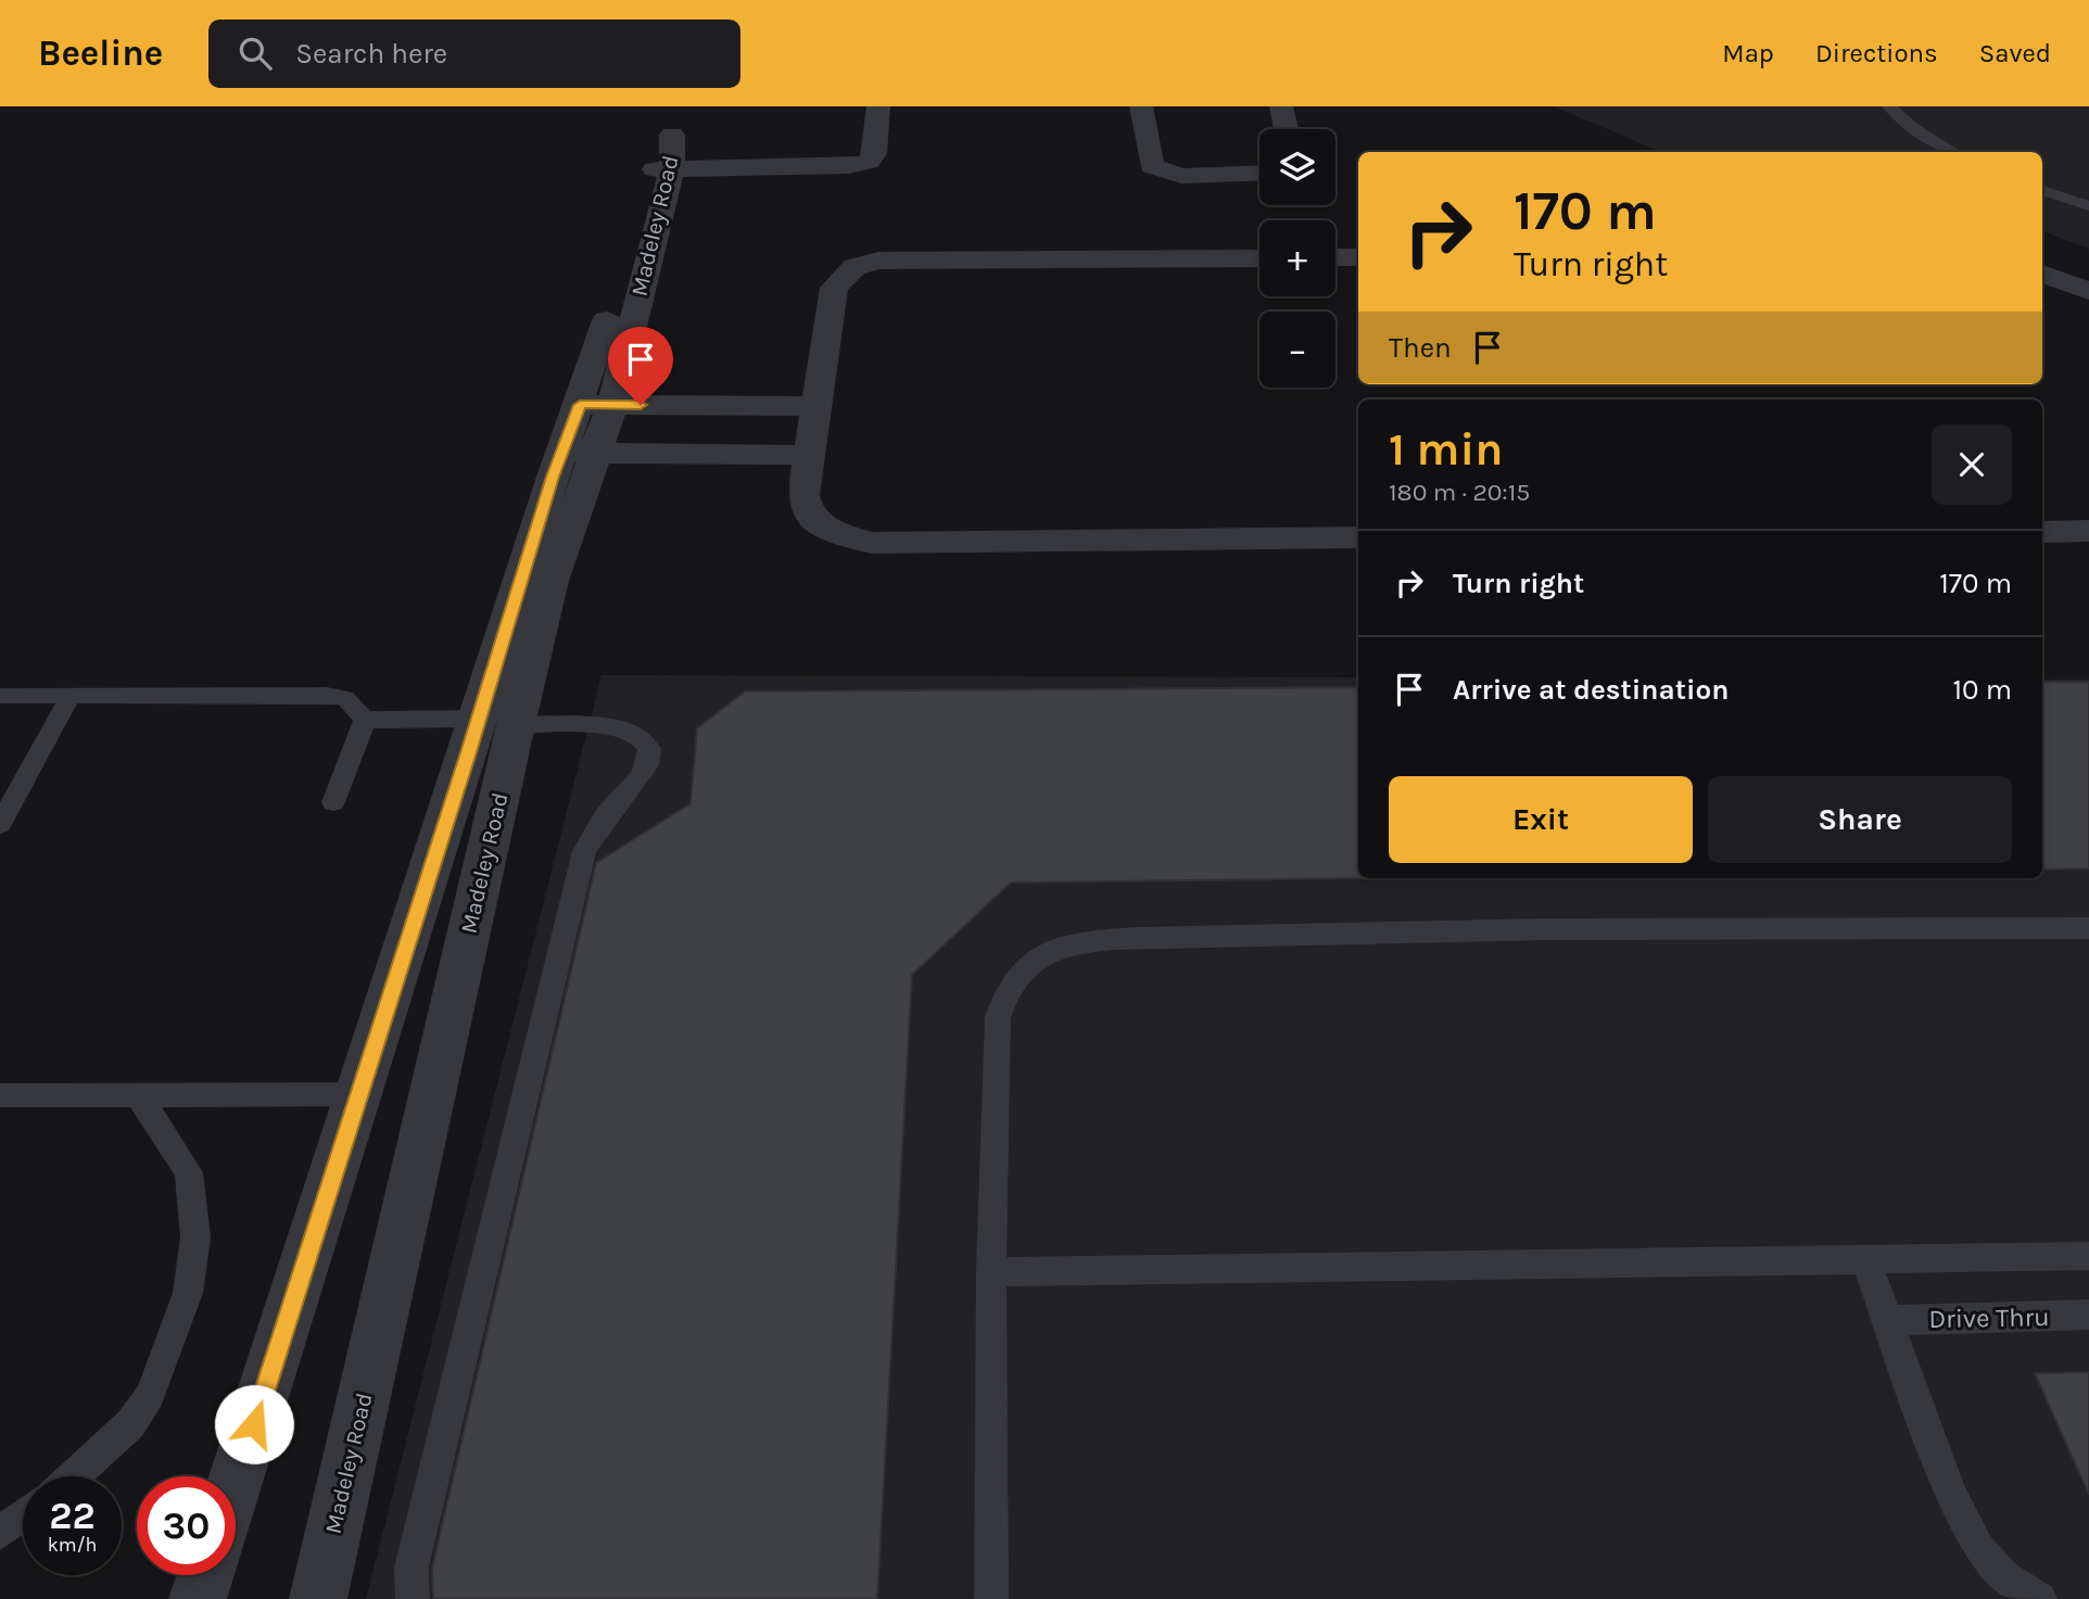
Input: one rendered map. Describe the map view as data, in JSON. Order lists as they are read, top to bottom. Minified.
{"streets":{"street":["Madeley Road"],"lane":["Drive Thru"]},"page":{"header":"Beeline","search":"Search here","nav":["Map","Directions","Saved"],"map_buttons":["+","−"],"turn":["170 m","Turn right"],"then":"Then","heading":["1 min","180 m · 20:15"],"list":[{"name":"Turn right","value":"170 m"},{"name":"Arrive at destination","value":"10 m"}],"buttons":["Exit","Share"],"speed":"22 km/h","limit":"30"}}
